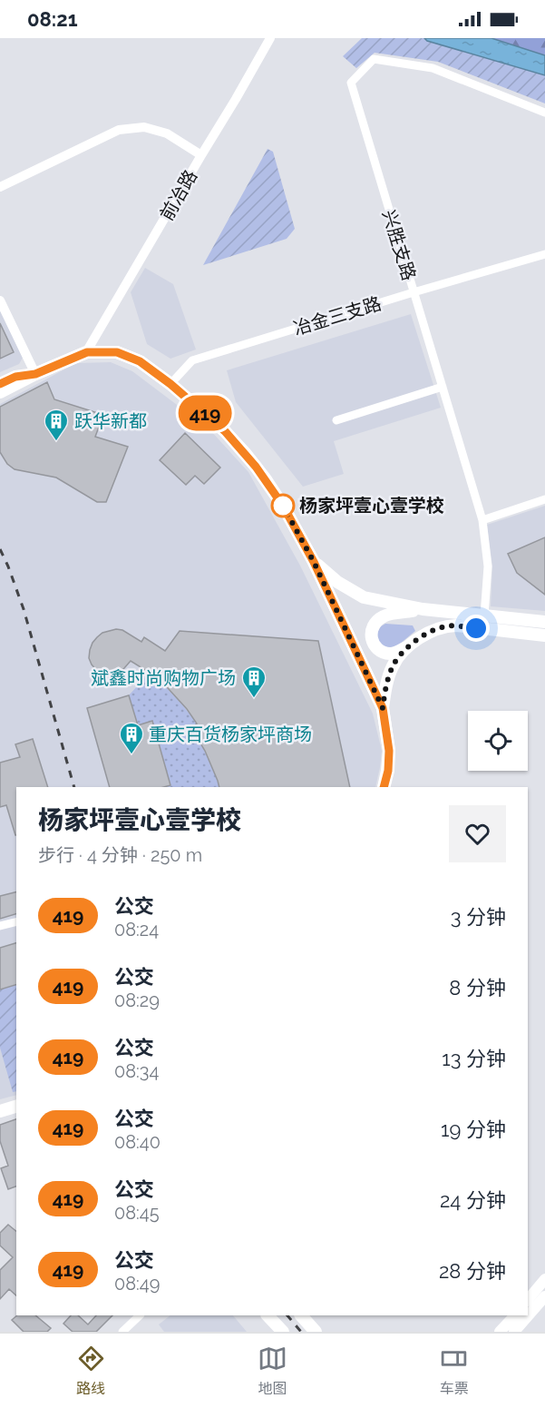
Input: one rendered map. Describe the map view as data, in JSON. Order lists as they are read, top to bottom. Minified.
{"streets":{"street":["前冶路","兴胜支路","冶金三支路"]},"crossings":[["兴胜支路","冶金三支路"]],"places":{"building":["跃华新都","斌鑫时尚购物广场","重庆百货杨家坪商场"],"other":["杨家坪壹心壹学校"]},"lines":["bus line 419"],"page":{"status":"08:21","on_map":"419","heading":["杨家坪壹心壹学校","步行 · 4 分钟 · 250 m"],"list":[{"mark":"419","name":"公交","note":"08:24","value":"3 分钟"},{"mark":"419","name":"公交","note":"08:29","value":"8 分钟"},{"mark":"419","name":"公交","note":"08:34","value":"13 分钟"},{"mark":"419","name":"公交","note":"08:40","value":"19 分钟"},{"mark":"419","name":"公交","note":"08:45","value":"24 分钟"},{"mark":"419","name":"公交","note":"08:49","value":"28 分钟"}],"tabs":["路线","地图","车票"]}}
